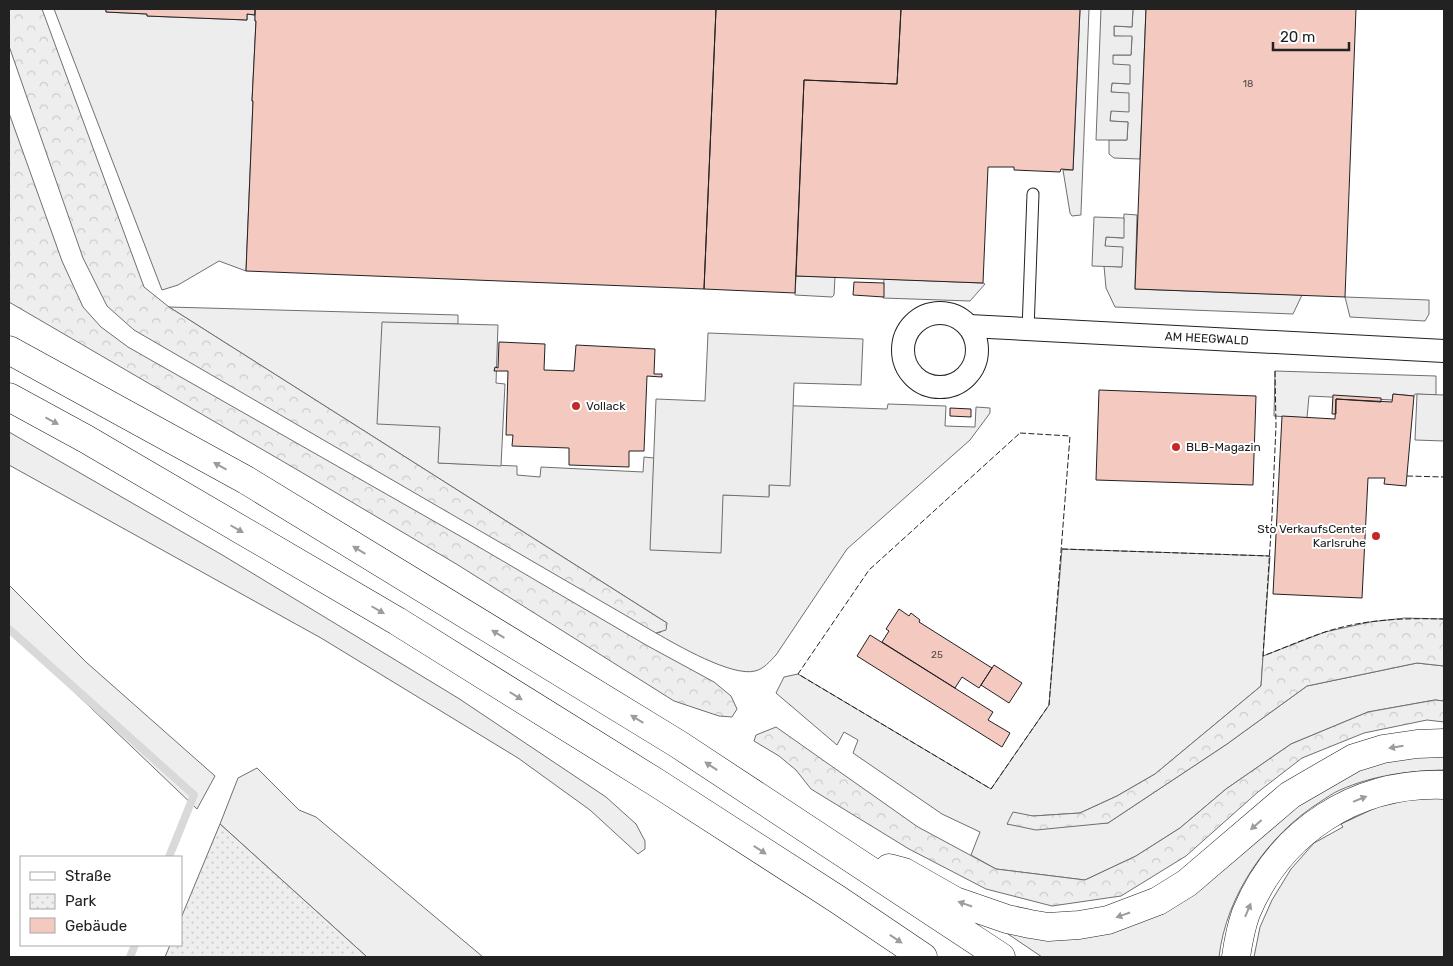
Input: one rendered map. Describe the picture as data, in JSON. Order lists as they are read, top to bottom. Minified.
{"streets":{"street":["AM HEEGWALD"]},"places":["Vollack","BLB-Magazin","Sto VerkaufsCenter Karlsruhe"],"house_numbers":["18","25"],"legend":["Straße","Park","Gebäude"],"scale_bar":"20 m"}
